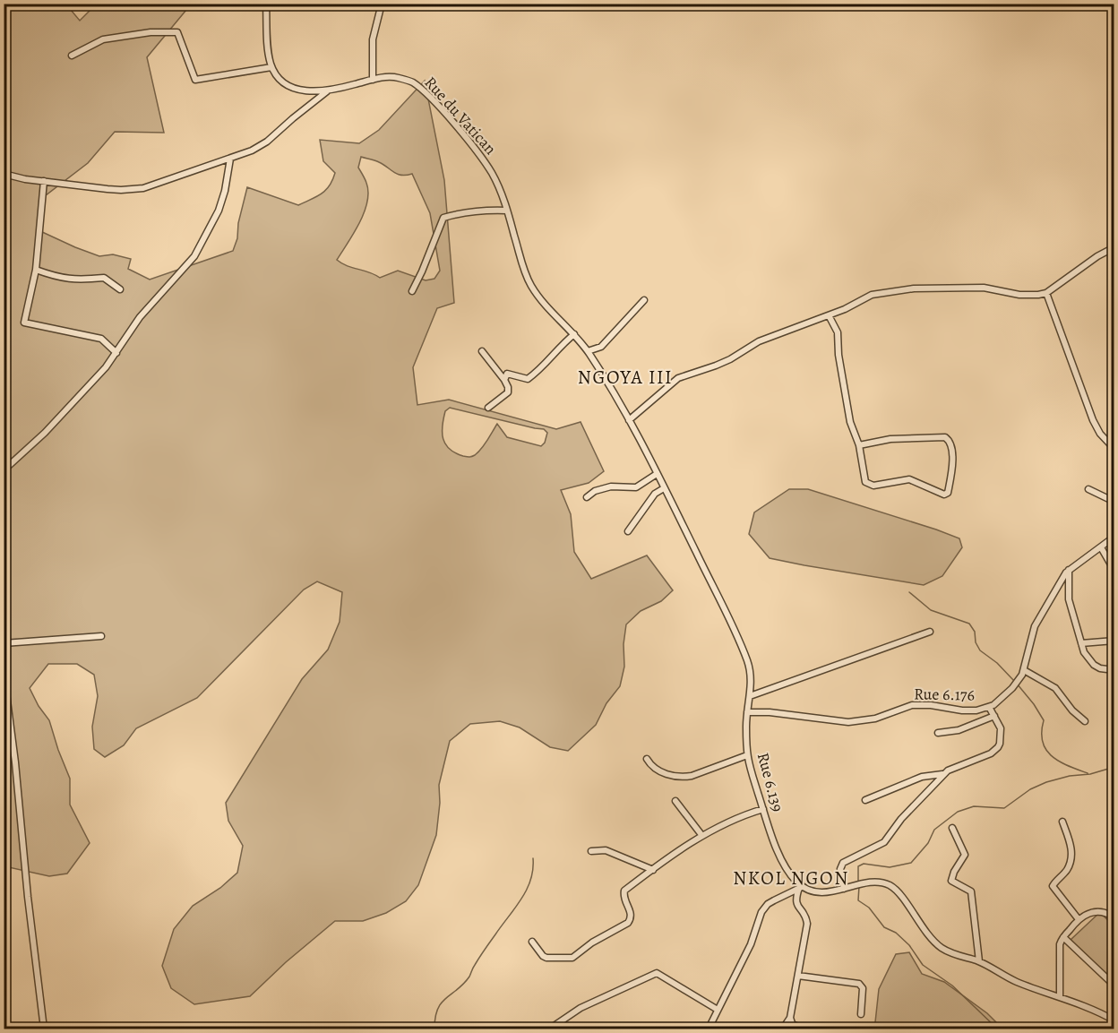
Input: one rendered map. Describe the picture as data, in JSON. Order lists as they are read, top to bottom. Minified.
{"streets":{"street":["Rue du Vatican","Rue 6.176","Rue 6.139"]},"crossings":[["Rue du Vatican","Rue 6.139"],["Rue 6.176","Rue 6.139"]],"districts":["NGOYA III","NKOL NGON"]}
